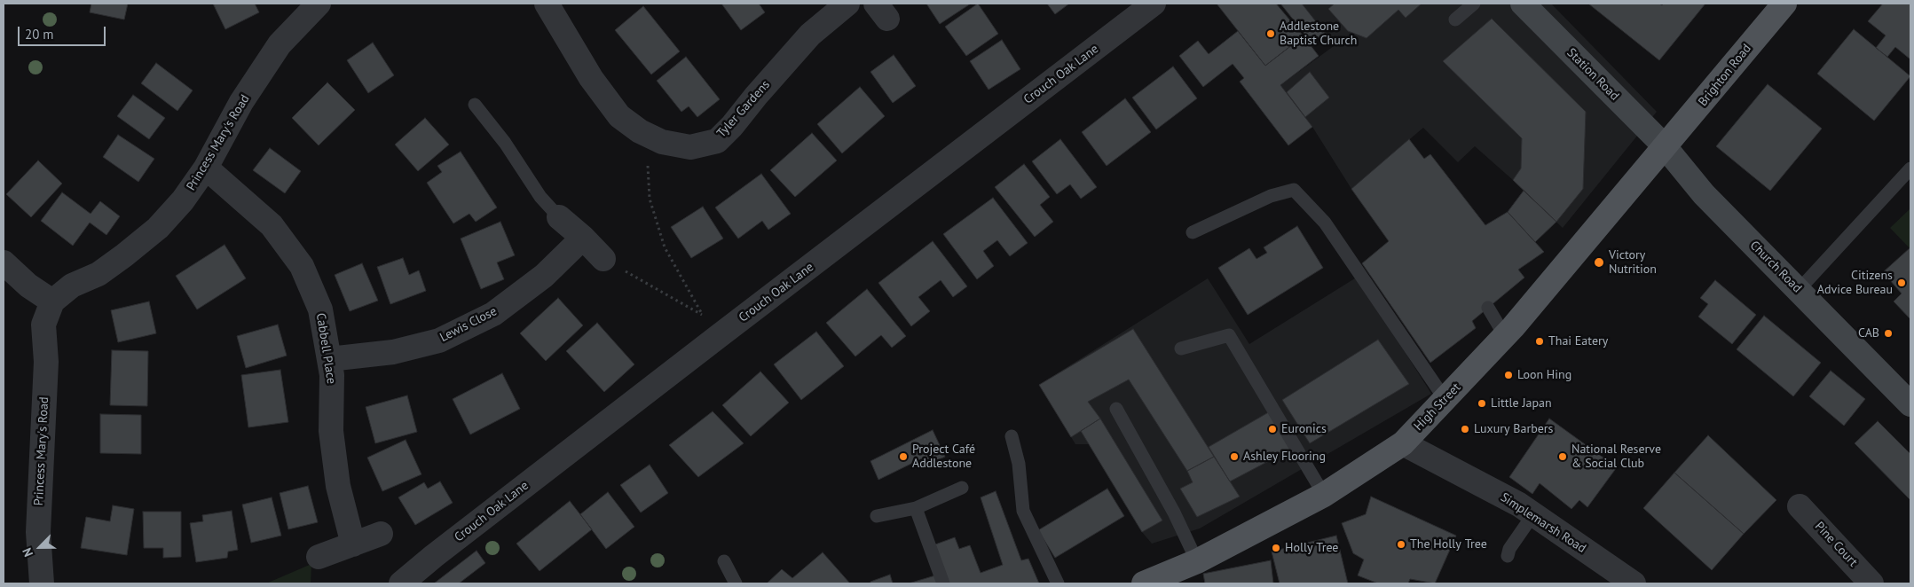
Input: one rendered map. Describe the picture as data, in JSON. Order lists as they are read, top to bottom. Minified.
{"streets":{"main road":["Station Road","Brighton Road","Church Road","High Street"],"street":["Crouch Oak Lane","Tyler Gardens","Princess Mary's Road","Lewis Close","Cabbell Place","Simplemarsh Road","Pine Court"]},"crossings":[["Station Road","Brighton Road"],["Station Road","Church Road"],["Station Road","High Street"],["Brighton Road","Church Road"],["Brighton Road","High Street"],["Princess Mary's Road","Cabbell Place"],["Church Road","High Street"],["Lewis Close","Cabbell Place"],["High Street","Simplemarsh Road"]],"places":["Addlestone Baptist Church","Victory Nutrition","Citizens Advice Bureau","CAB","Thai Eatery","Loon Hing","Little Japan","Euronics","Luxury Barbers","Project Café Addlestone","Ashley Flooring","National Reserve & Social Club","The Holly Tree","Holly Tree"],"scale_bar":"20 m","north":"bottom left"}
